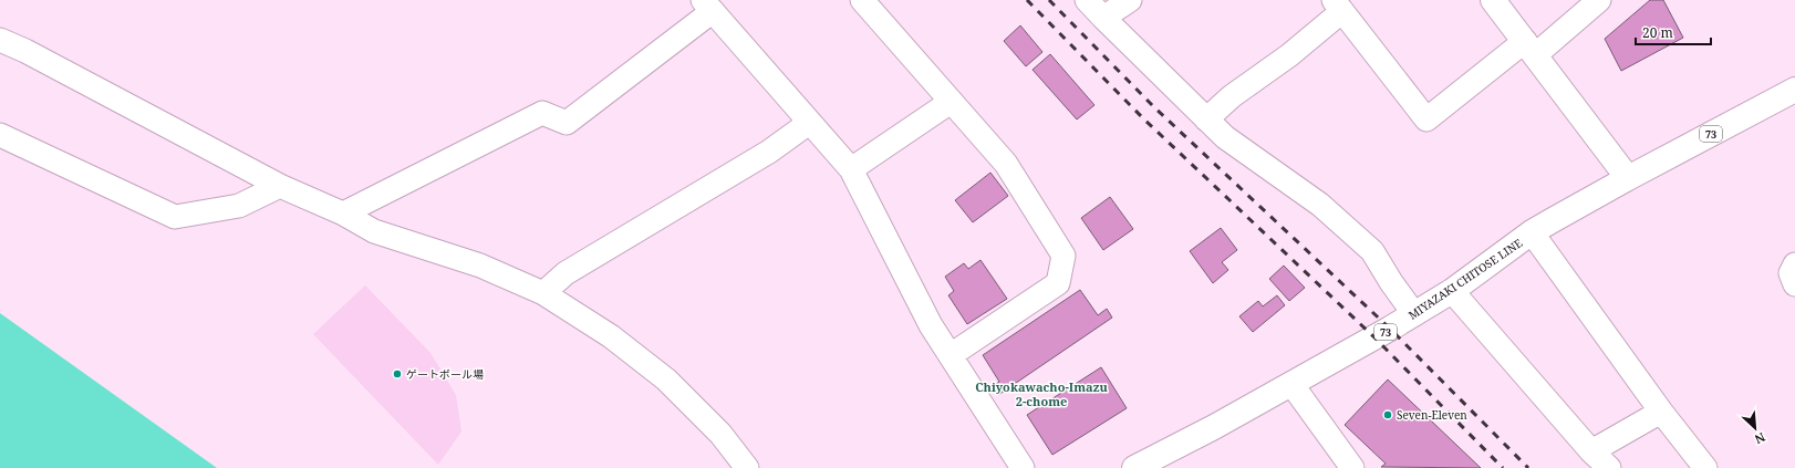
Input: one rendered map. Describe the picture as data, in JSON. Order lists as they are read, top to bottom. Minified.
{"streets":{"main road":["73","MIYAZAKI CHITOSE LINE"]},"districts":["Chiyokawacho-Imazu 2-chome"],"places":["ゲートボール場","Seven-Eleven"],"scale_bar":"20 m","north":"bottom right"}
